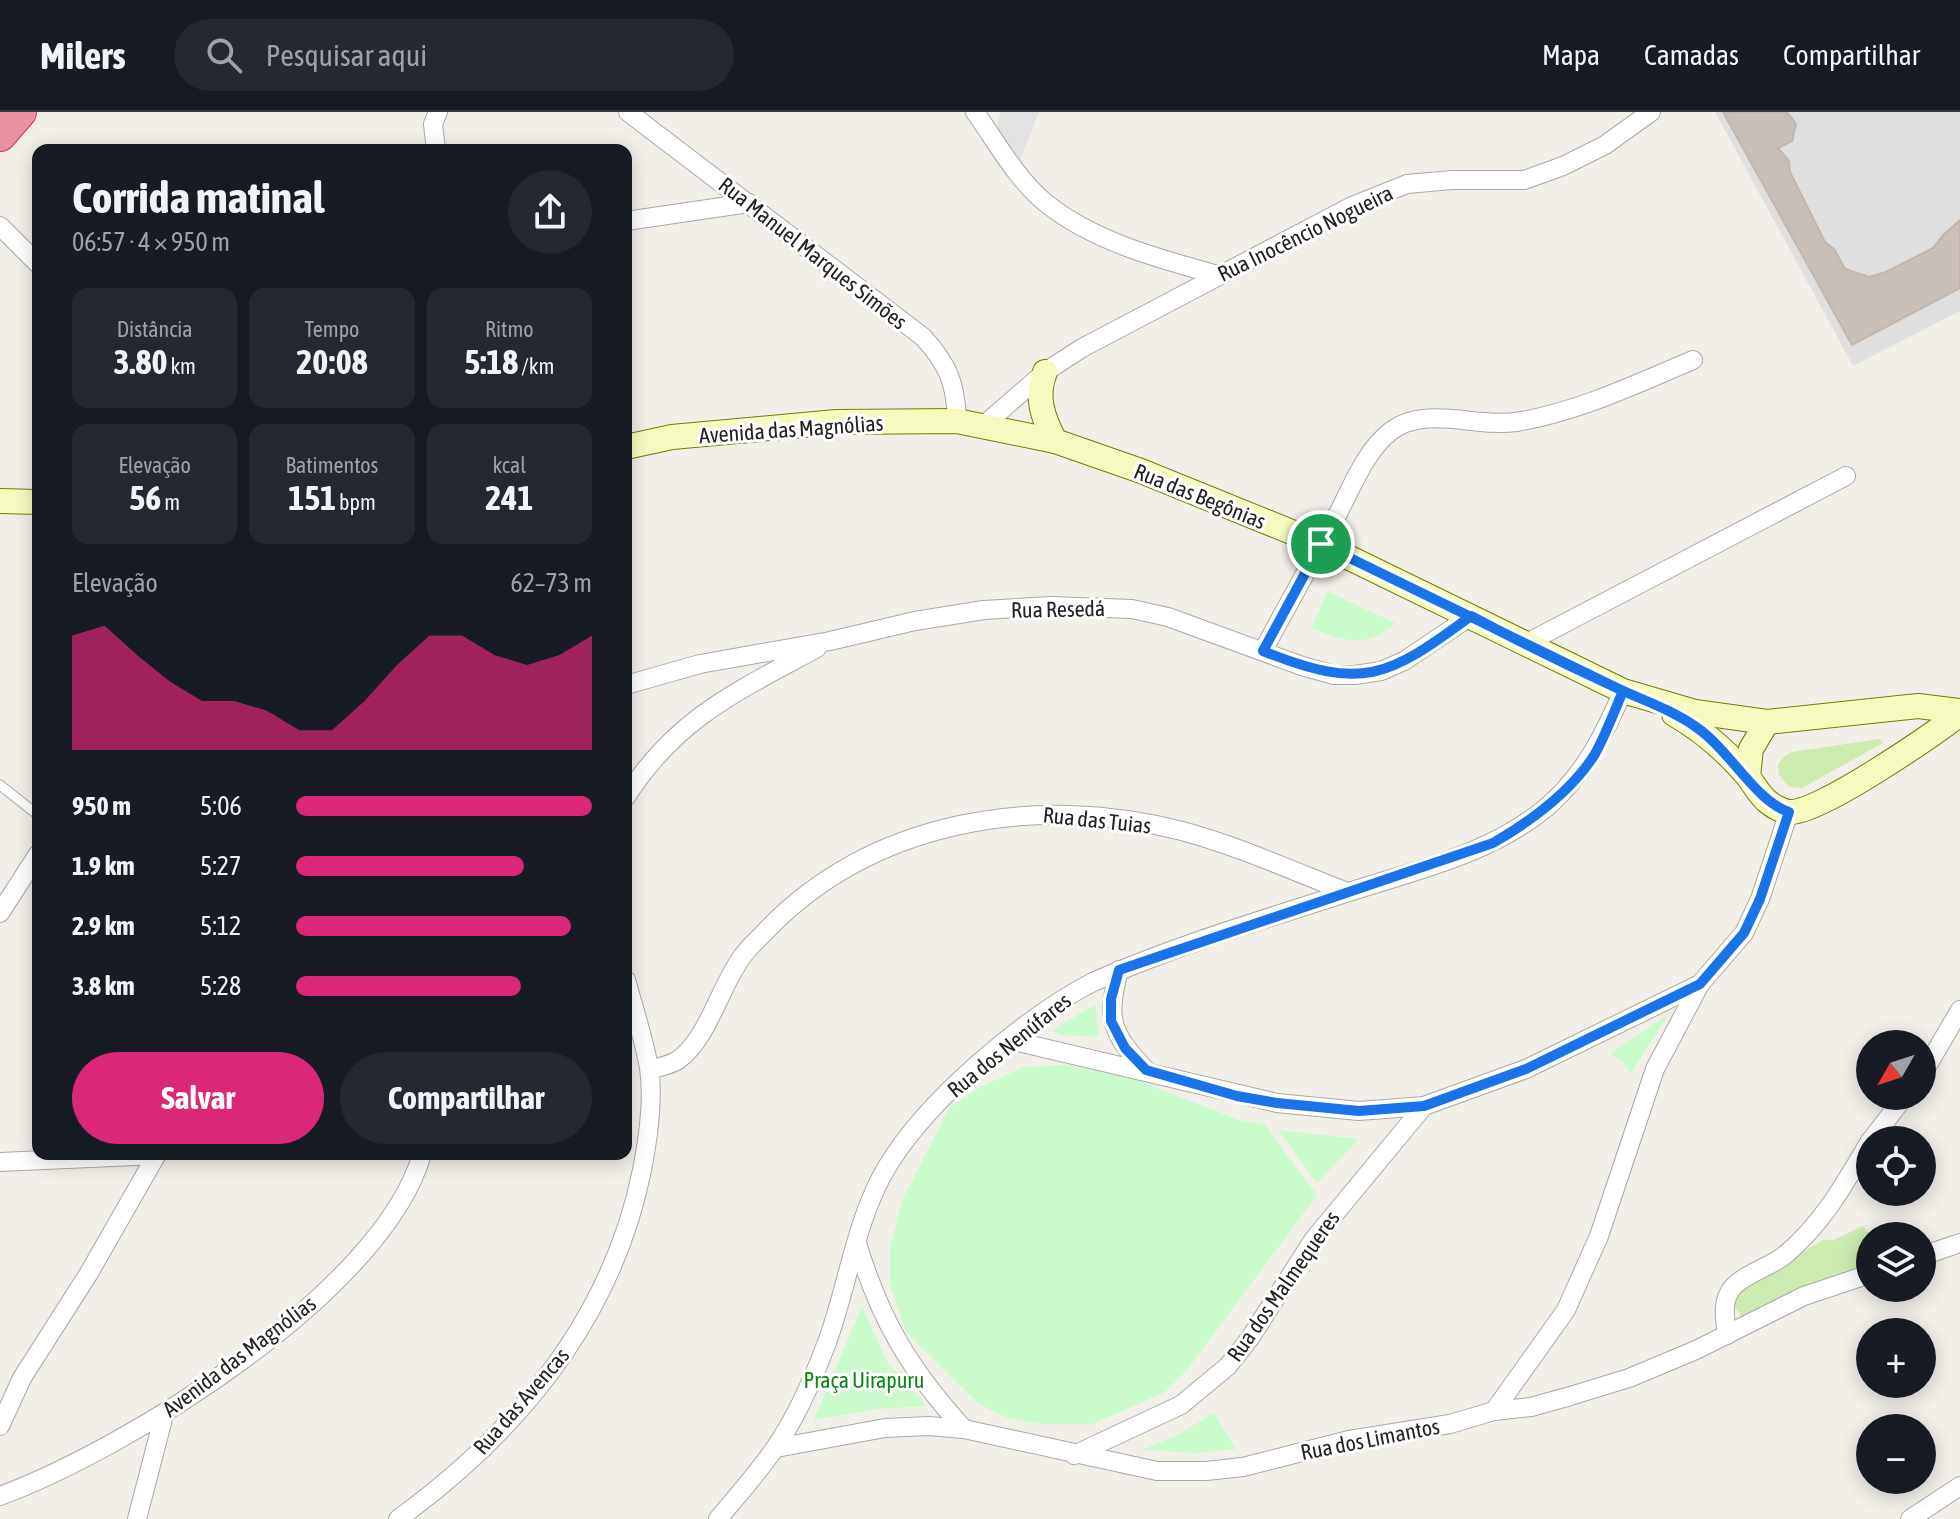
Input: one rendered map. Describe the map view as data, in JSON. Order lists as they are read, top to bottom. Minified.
{"streets":{"main road":["Avenida das Magnólias","Rua das Begônias"],"street":["Rua Inocêncio Nogueira","Rua Manuel Marques Simões","Rua Resedá","Rua das Tuias","Rua dos Nenúfares","Rua dos Malmequeres","Rua das Avencas","Rua dos Limantos"]},"crossings":[["Rua Inocêncio Nogueira","Rua das Begônias"],["Rua Manuel Marques Simões","Avenida das Magnólias"],["Rua Manuel Marques Simões","Rua das Begônias"],["Avenida das Magnólias","Rua das Begônias"],["Rua das Begônias","Rua Resedá"],["Rua das Begônias","Rua dos Nenúfares"],["Rua das Tuias","Rua dos Nenúfares"],["Rua das Tuias","Rua das Avencas"],["Rua dos Malmequeres","Rua dos Limantos"]],"parks":["Praça Uirapuru"],"north":"bottom left","page":{"header":"Milers","search":"Pesquisar aqui","nav":["Mapa","Camadas","Compartilhar"],"heading":["Corrida matinal","06:57 · 4 × 950 m"],"stats":[["Distância","3.80 km"],["Tempo","20:08"],["Ritmo","5:18 /km"],["Elevação","56 m"],["Batimentos","151 bpm"],["kcal","241"]],"chart":["Elevação","62–73 m"],"list":[{"name":"950 m","note":"5:06"},{"name":"1.9 km","note":"5:27"},{"name":"2.9 km","note":"5:12"},{"name":"3.8 km","note":"5:28"}],"map_buttons":["+","−"],"buttons":["Salvar","Compartilhar"]}}
